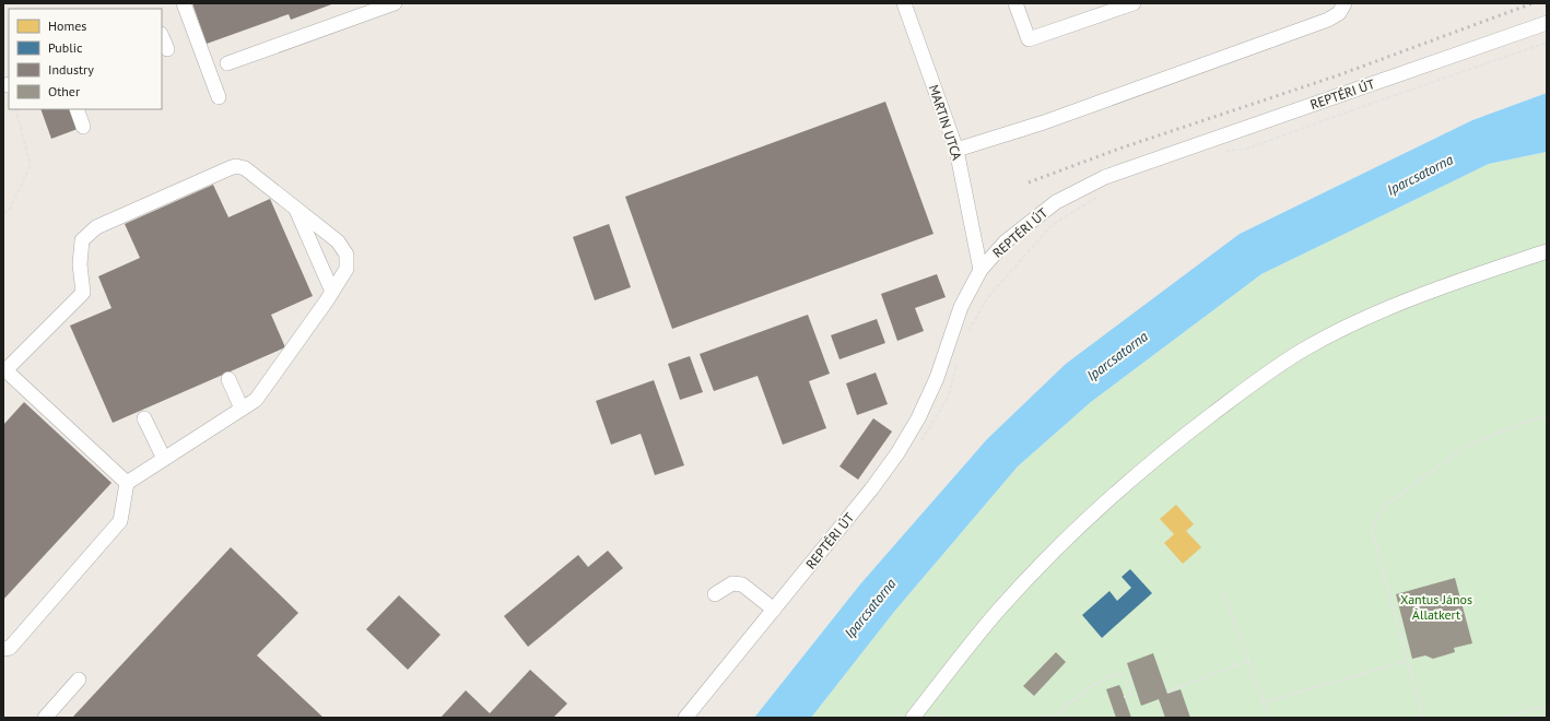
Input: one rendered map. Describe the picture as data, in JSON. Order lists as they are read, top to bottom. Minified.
{"streets":{"street":["REPTÉRI ÚT","MARTIN UTCA"]},"crossings":[["REPTÉRI ÚT","MARTIN UTCA"]],"water":["Iparcsatorna"],"parks":["Xantus János Állatkert"],"legend":["Homes","Public","Industry","Other"]}
